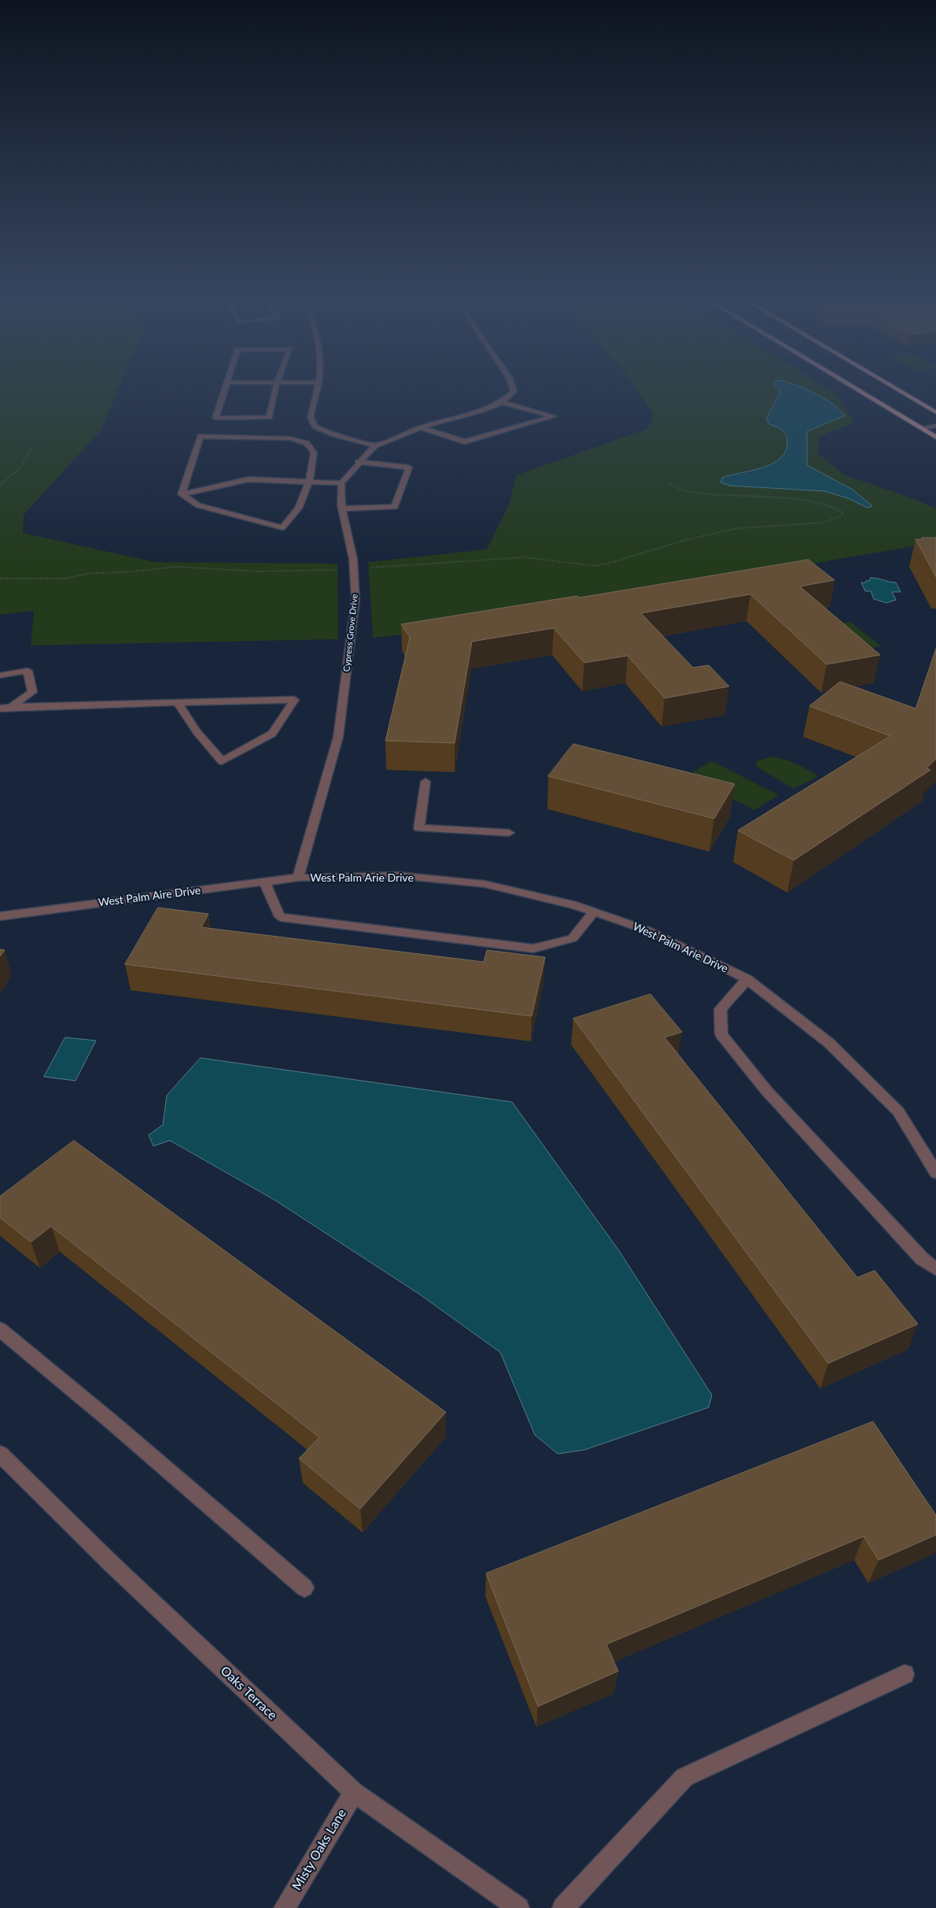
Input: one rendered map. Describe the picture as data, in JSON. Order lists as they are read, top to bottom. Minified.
{"streets":{"street":["Cypress Grove Drive","West Palm Arie Drive","West Palm Aire Drive","Oaks Terrace","Misty Oaks Lane"]},"crossings":[["Cypress Grove Drive","West Palm Arie Drive"],["Cypress Grove Drive","West Palm Aire Drive"],["West Palm Arie Drive","West Palm Aire Drive"],["Oaks Terrace","Misty Oaks Lane"]]}
